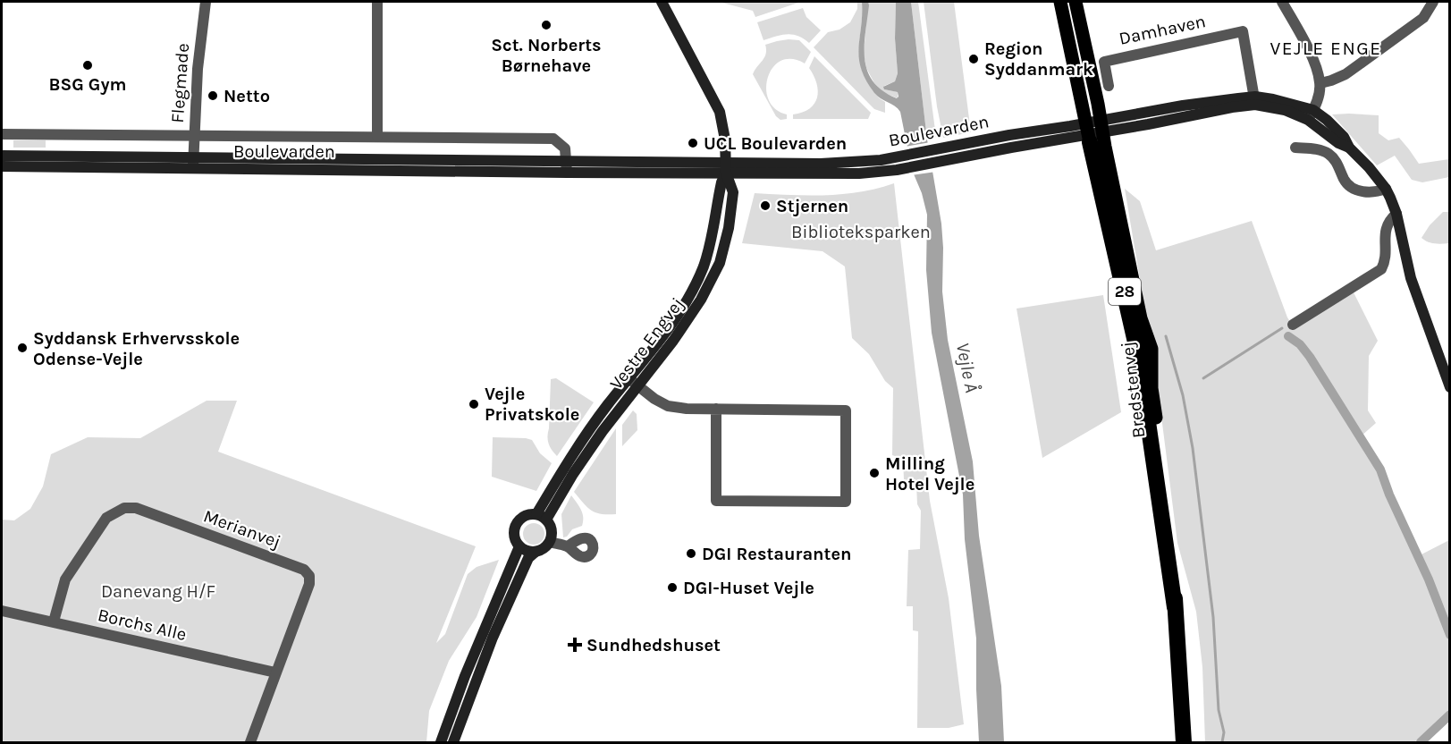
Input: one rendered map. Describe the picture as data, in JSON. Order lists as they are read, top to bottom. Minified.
{"streets":{"highway":["28","Bredstenvej"],"main road":["Boulevarden","Vestre Engvej"],"street":["Damhaven","Flegmade","Merianvej","Borchs Alle"]},"crossings":[["Damhaven","Boulevarden"],["Flegmade","Boulevarden"],["Boulevarden","28"],["Boulevarden","Vestre Engvej"],["Boulevarden","Bredstenvej"],["28","Bredstenvej"],["Merianvej","Borchs Alle"]],"districts":["VEJLE ENGE"],"water":["Vejle Å"],"parks":["Biblioteksparken","Danevang H/F"],"places":{"other":["Sct. Norberts Børnehave","Region Syddanmark","BSG Gym","Netto","UCL Boulevarden","Stjernen","Syddansk Erhvervsskole Odense-Vejle","Vejle Privatskole","Milling Hotel Vejle","DGI Restauranten","DGI-Huset Vejle"],"health":["Sundhedshuset"]}}
